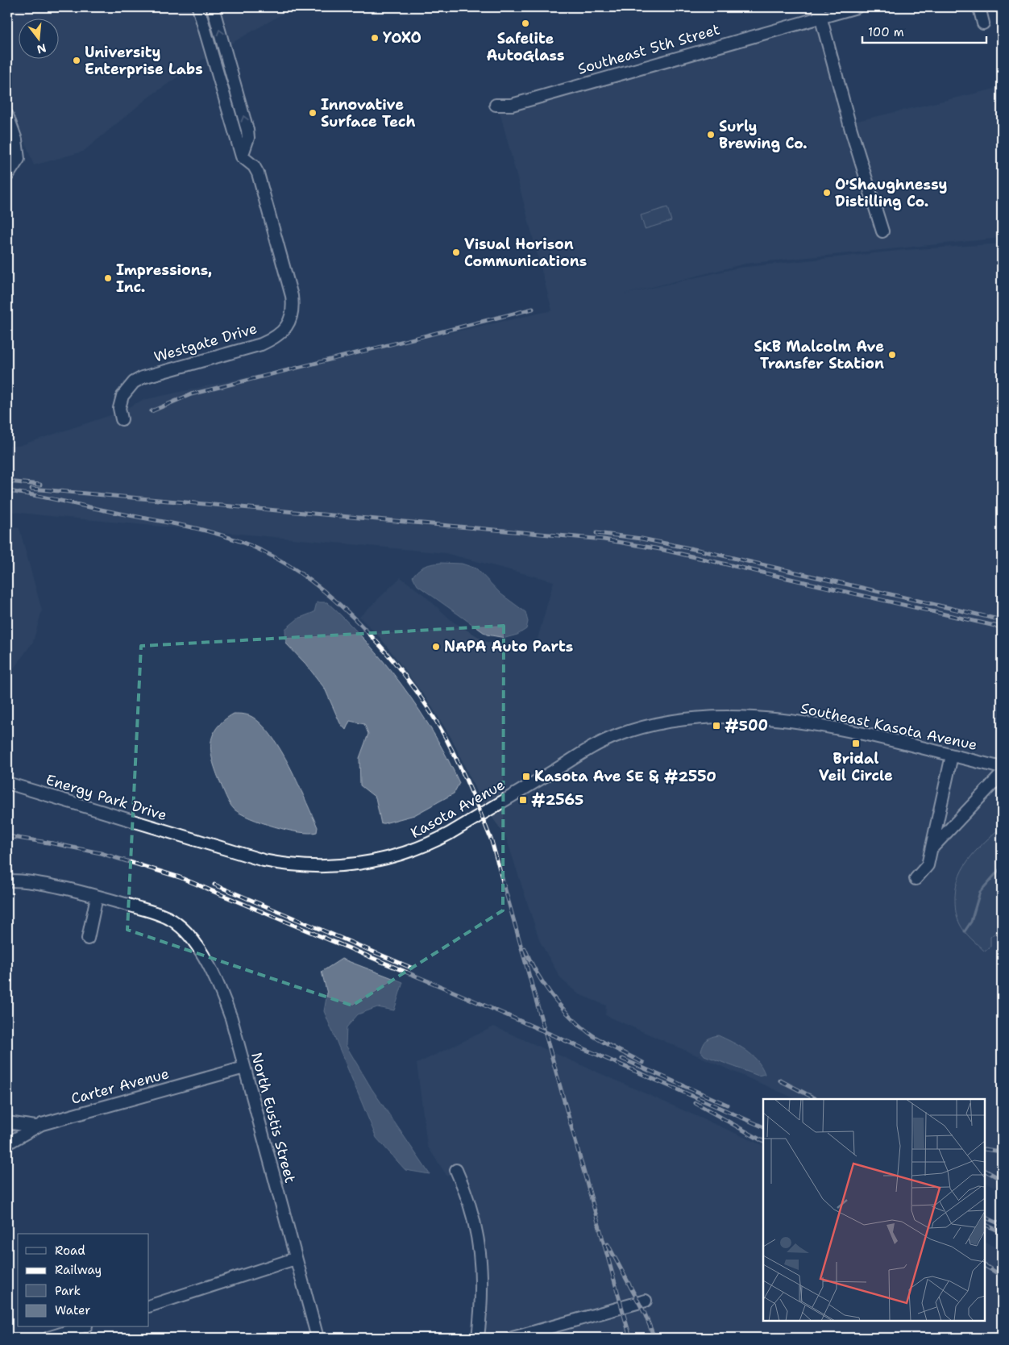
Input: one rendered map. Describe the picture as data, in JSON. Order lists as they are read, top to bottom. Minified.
{"streets":{"street":["Southeast 5th Street","Westgate Drive","Southeast Kasota Avenue","Energy Park Drive","Kasota Avenue","Carter Avenue","North Eustis Street"]},"crossings":[["Southeast Kasota Avenue","Kasota Avenue"],["Energy Park Drive","Kasota Avenue"],["Carter Avenue","North Eustis Street"]],"places":{"other":["Safelite AutoGlass","YOXO","University Enterprise Labs","Innovative Surface Tech","Surly Brewing Co.","O'Shaughnessy Distilling Co.","Visual Horison Communications","Impressions, Inc.","SKB Malcolm Ave Transfer Station","NAPA Auto Parts"],"transit":["#500","Bridal Veil Circle","Kasota Ave SE & #2550","#2565"]},"legend":["Road","Railway","Park","Water"],"scale_bar":"100 m","north":"bottom"}
